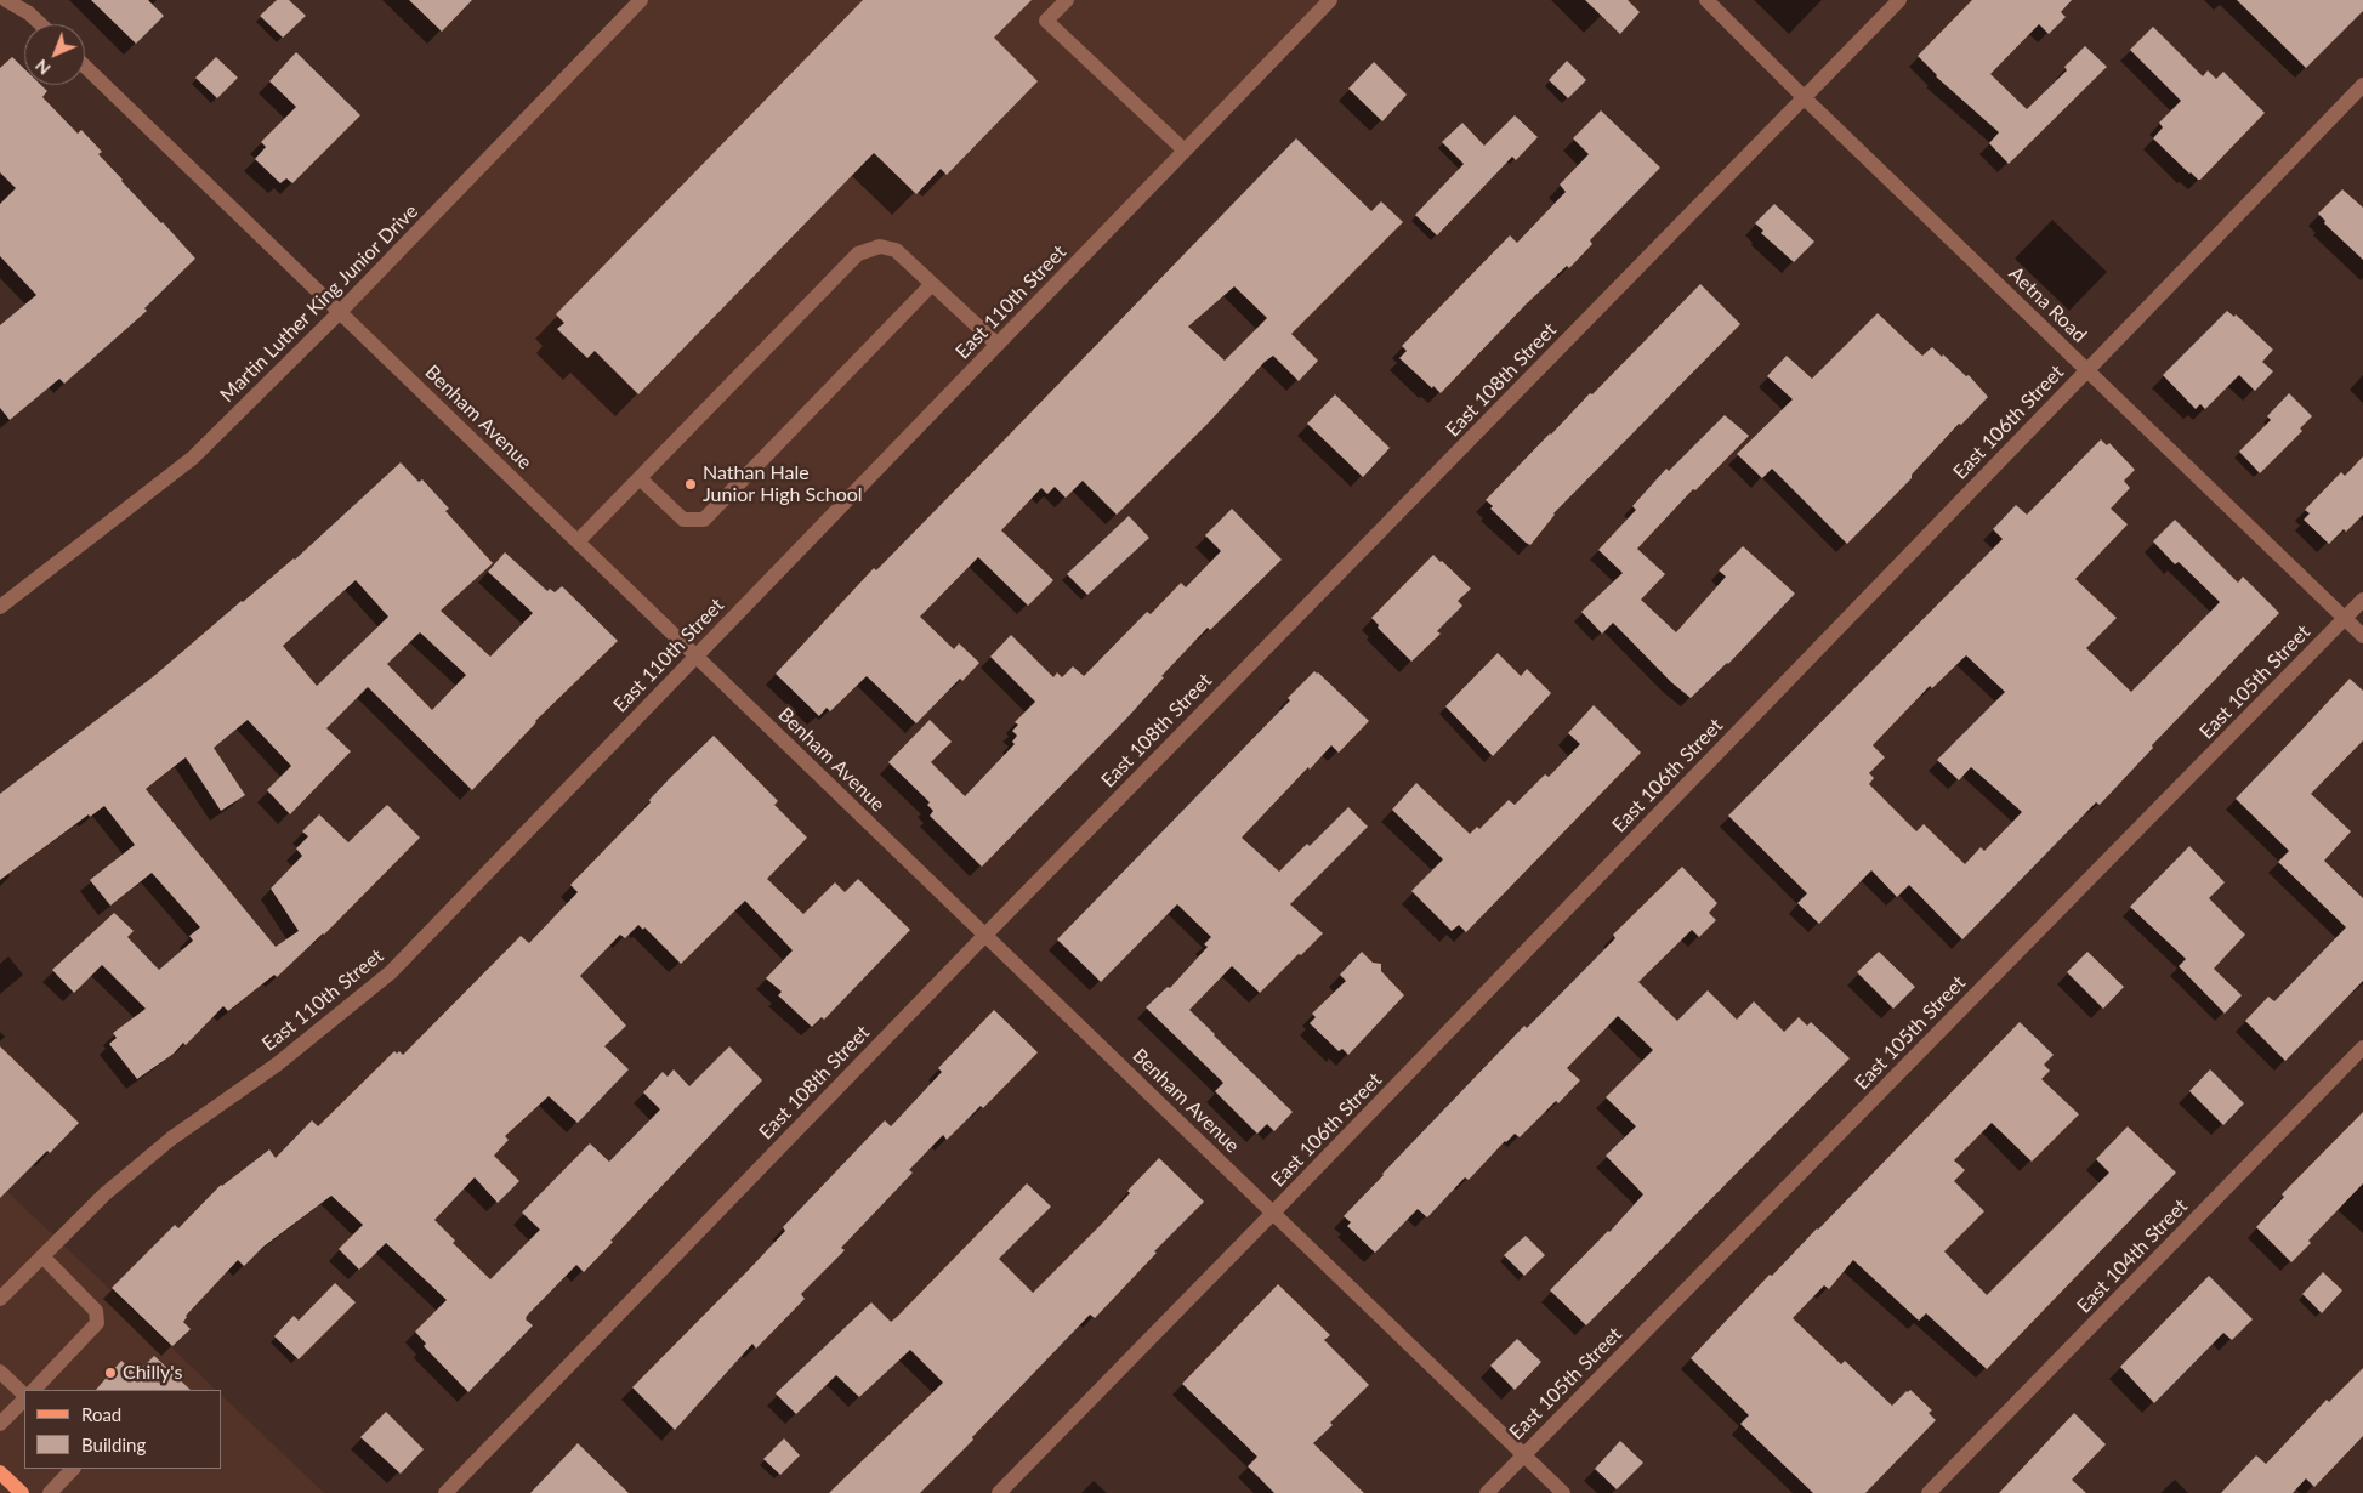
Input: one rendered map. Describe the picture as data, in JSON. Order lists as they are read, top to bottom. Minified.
{"streets":{"street":["East 110th Street","Martin Luther King Junior Drive","Aetna Road","East 108th Street","Benham Avenue","East 106th Street","East 105th Street","East 104th Street"]},"crossings":[["East 110th Street","Benham Avenue"],["Martin Luther King Junior Drive","Benham Avenue"],["Aetna Road","East 108th Street"],["Aetna Road","East 106th Street"],["Aetna Road","East 105th Street"],["East 108th Street","Benham Avenue"],["Benham Avenue","East 106th Street"],["Benham Avenue","East 105th Street"]],"places":["Nathan Hale Junior High School","Chilly's"],"legend":["Road","Building"],"north":"bottom left"}
